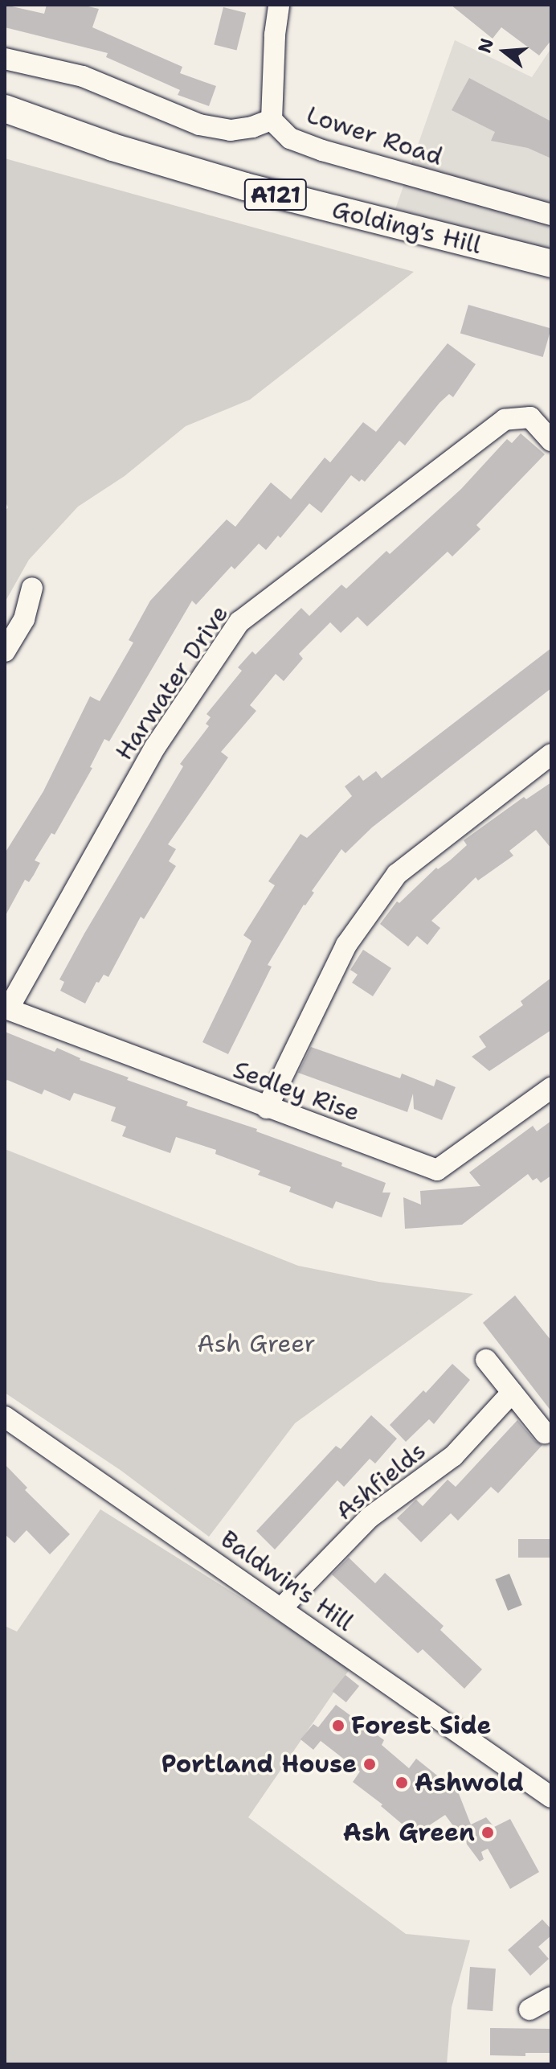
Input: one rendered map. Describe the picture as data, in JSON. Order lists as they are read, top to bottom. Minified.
{"streets":{"main road":["A121","Golding's Hill"],"street":["Lower Road","Harwater Drive","Sedley Rise","Ashfields","Baldwin's Hill"]},"crossings":[["Harwater Drive","Sedley Rise"],["Ashfields","Baldwin's Hill"]],"parks":["Ash Greer"],"places":["Forest Side","Portland House","Ashwold","Ash Green"],"north":"left"}
